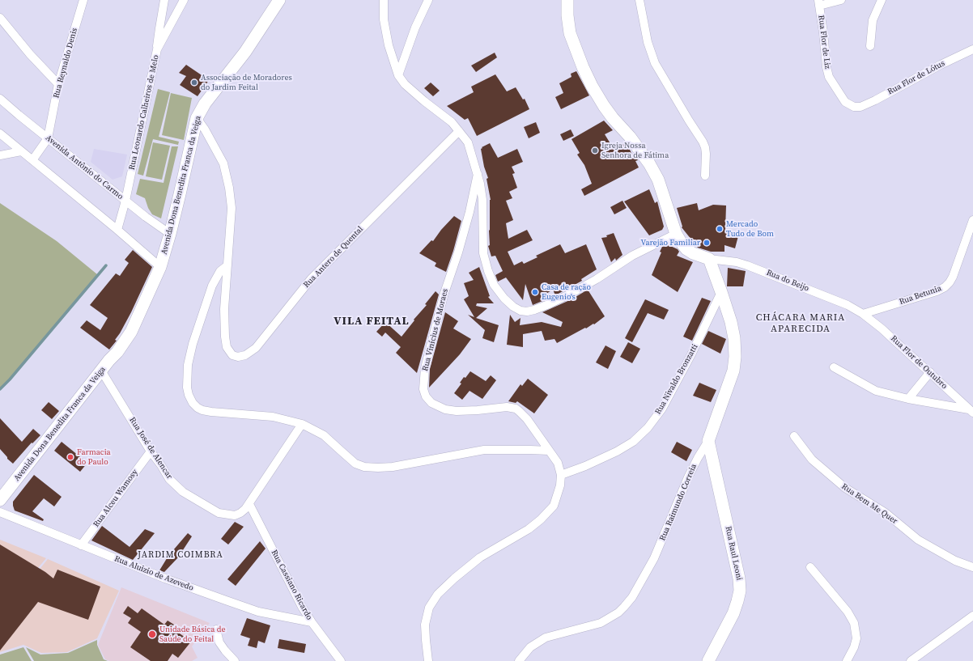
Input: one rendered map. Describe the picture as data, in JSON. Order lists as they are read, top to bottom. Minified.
{"streets":{"street":["Rua Flor de Liz","Rua Reynaldo Denis","Rua Flor de Lótus","Rua Leonardo Calheiros de Melo","Avenida Antônio do Carmo","Avenida Dona Benedita Franca da Veiga","Rua Antero de Quental","Rua do Beijo","Rua Betunia","Rua Vinícius de Moraes","Rua Flor de Outubro","Rua Nivaldo Bronzatti","Rua José de Alencar","Rua Alceu Wamosy","Rua Raimundo Correia","Rua Bem Me Quer","Rua Raul Leoni","Rua Aluizio de Azevedo","Rua Cassiano Ricardo"]},"crossings":[["Rua Flor de Liz","Rua Flor de Lótus"],["Rua Reynaldo Denis","Avenida Antônio do Carmo"],["Rua Leonardo Calheiros de Melo","Avenida Antônio do Carmo"],["Avenida Antônio do Carmo","Avenida Dona Benedita Franca da Veiga"],["Avenida Dona Benedita Franca da Veiga","Rua Antero de Quental"],["Avenida Dona Benedita Franca da Veiga","Rua José de Alencar"],["Rua do Beijo","Rua Betunia"],["Rua do Beijo","Rua Flor de Outubro"],["Rua do Beijo","Rua Raimundo Correia"],["Rua Betunia","Rua Flor de Outubro"],["Rua Vinícius de Moraes","Rua Nivaldo Bronzatti"],["Rua Nivaldo Bronzatti","Rua Raimundo Correia"],["Rua José de Alencar","Rua Alceu Wamosy"],["Rua José de Alencar","Rua Cassiano Ricardo"],["Rua Alceu Wamosy","Rua Aluizio de Azevedo"],["Rua Raimundo Correia","Rua Raul Leoni"],["Rua Aluizio de Azevedo","Rua Cassiano Ricardo"]],"districts":["CHÁCARA MARIA APARECIDA","VILA FEITAL","JARDIM COIMBRA"],"places":["Associação de Moradores do Jardim Feital","Igreja Nossa Senhora de Fátima","Mercado Tudo de Bom","Varejão Familiar","Casa de ração Eugenio's","Farmacia do Paulo","Unidade Básica de Saúde do Feital"]}
